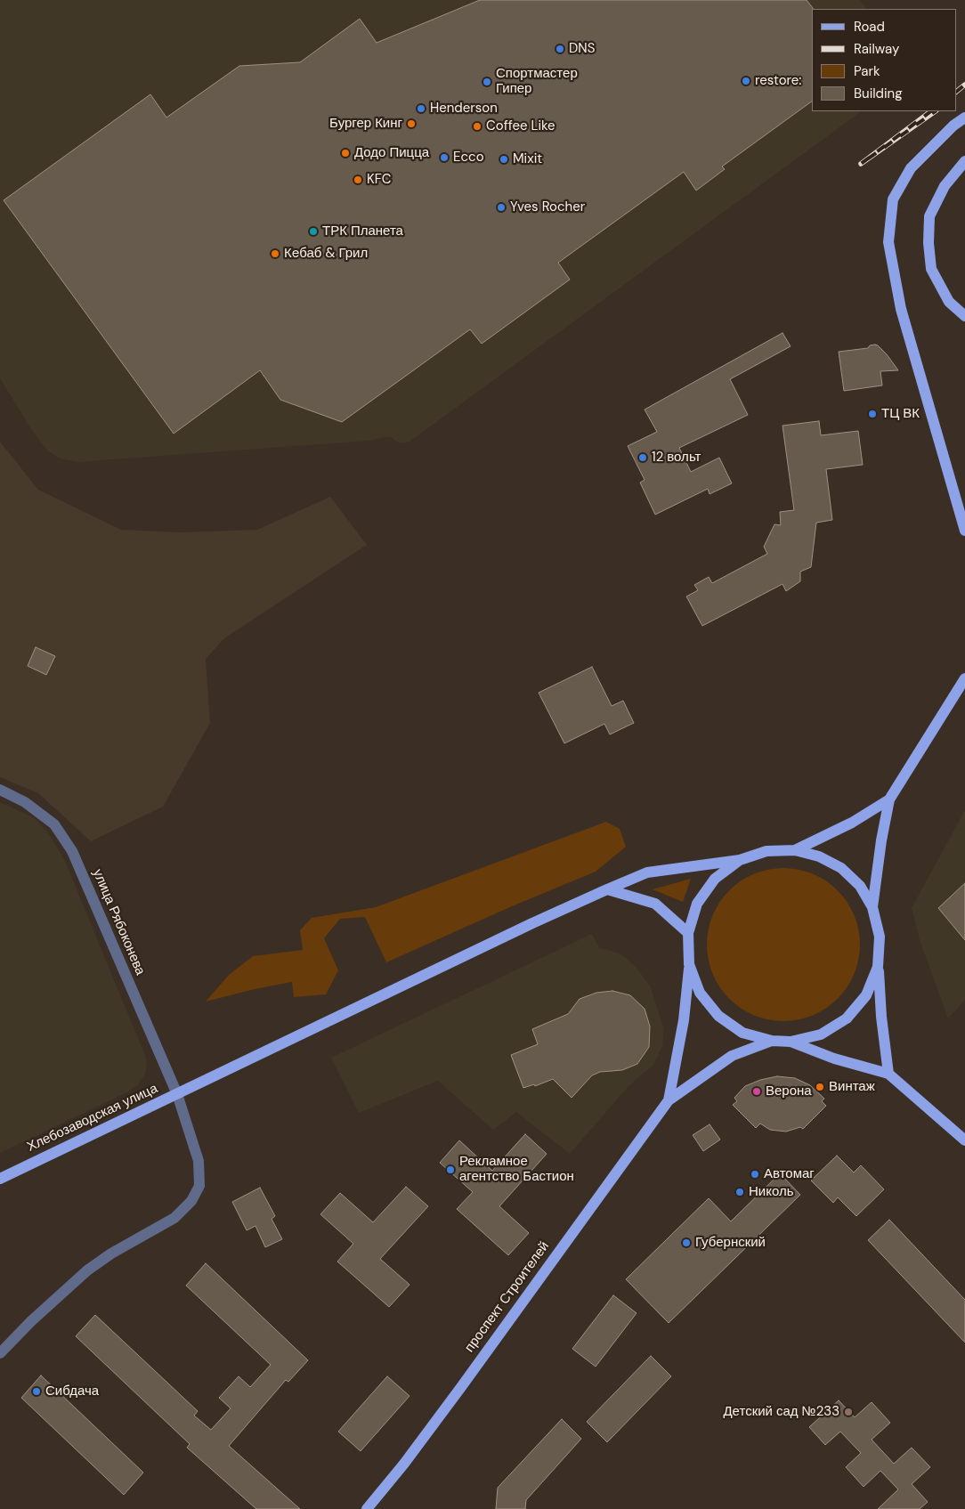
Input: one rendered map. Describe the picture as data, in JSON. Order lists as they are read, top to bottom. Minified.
{"streets":{"main road":["Хлебозаводская улица","проспект Строителей"],"street":["улица Рябоконева"]},"crossings":[["улица Рябоконева","Хлебозаводская улица"]],"places":["DNS","restore:","Спортмастер Гипер","Henderson","Бургер Кинг","Coffee Like","Додо Пицца","Ecco","Mixit","KFC","Yves Rocher","ТРК Планета","Кeбаб & Грил","ТЦ ВК","12 вольт","Винтаж","Верона","Рекламное агентство Бастион","Автомаг","Николь","Губернский","Сибдача","Детский сад №233"],"legend":["Road","Railway","Park","Building"]}
